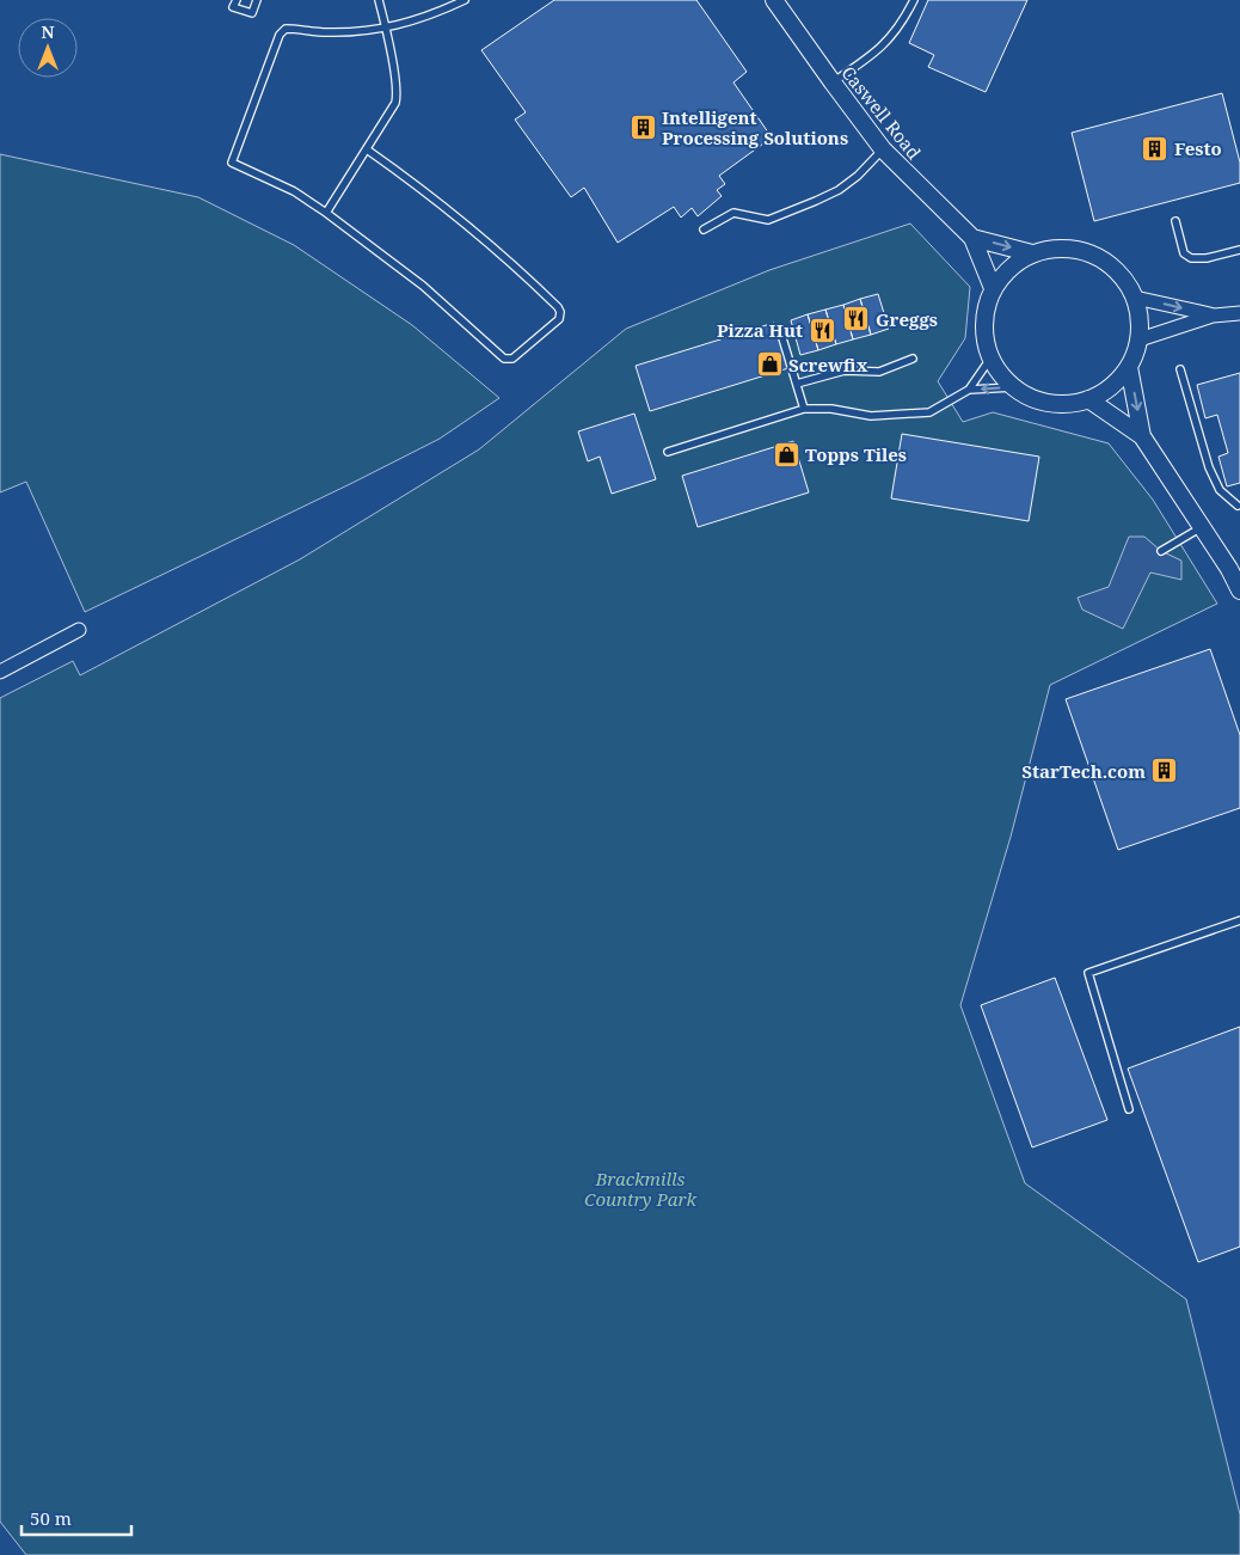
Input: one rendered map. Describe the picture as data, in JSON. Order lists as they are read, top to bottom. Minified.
{"streets":{"street":["Caswell Road"]},"parks":["Brackmills Country Park"],"places":{"building":["Intelligent Processing Solutions","Festo","StarTech.com"],"restaurant":["Greggs","Pizza Hut"],"shop":["Screwfix","Topps Tiles"]},"scale_bar":"50 m","north":"top"}
